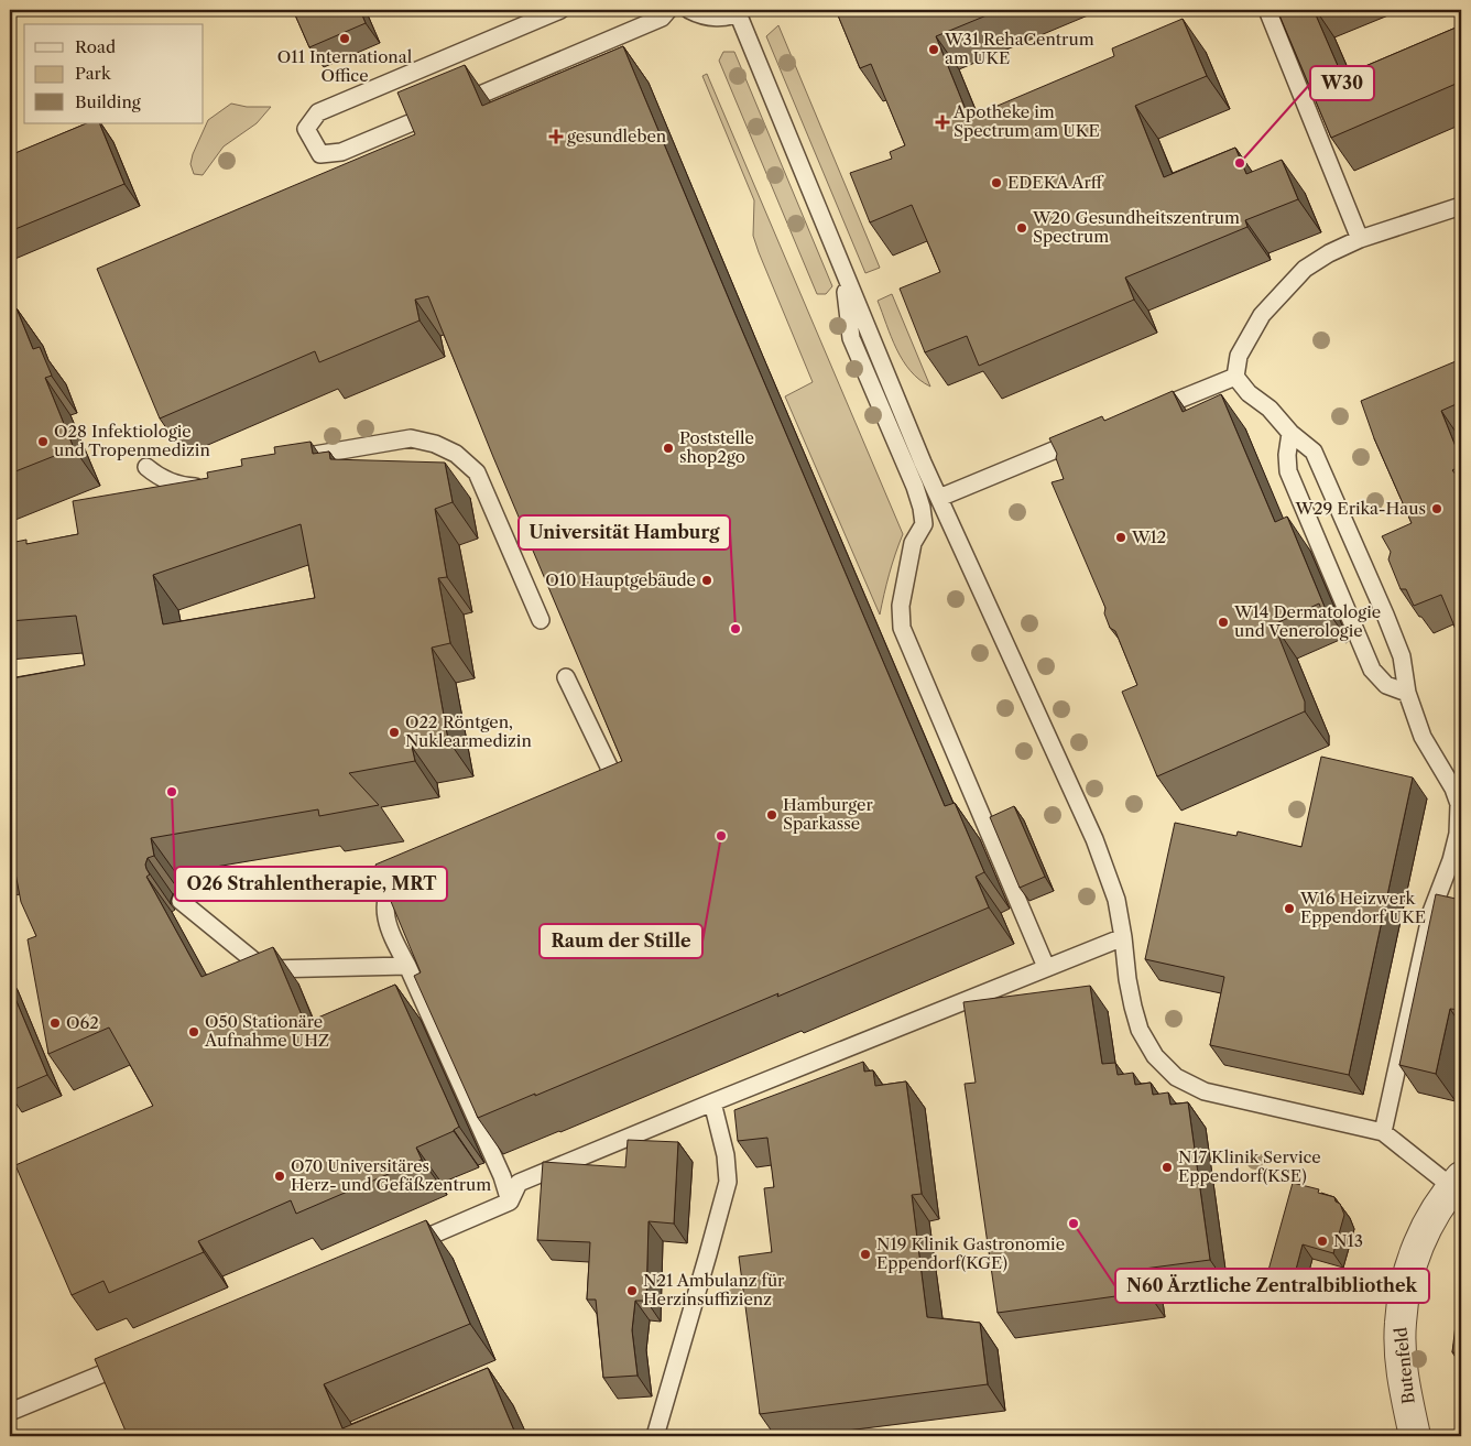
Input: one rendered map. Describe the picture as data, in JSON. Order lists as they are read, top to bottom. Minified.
{"streets":{"street":["Butenfeld"]},"places":{"other":["O11 International Office","W31 RehaCentrum am UKE","W30","EDEKA Arff","W20 Gesundheitszentrum Spectrum","O28 Infektiologie und Tropenmedizin","Poststelle shop2go","W29 Erika-Haus","W12","O10 Hauptgebäude","W14 Dermatologie und Venerologie","Universität Hamburg","O22 Röntgen, Nuklearmedizin","O26 Strahlentherapie, MRT","Hamburger Sparkasse","Raum der Stille","W16 Heizwerk Eppendorf UKE","O62","O50 Stationäre Aufnahme UHZ","N17 Klinik Service Eppendorf(KSE)","O70 Universitäres Herz- und Gefäßzentrum","N60 Ärztliche Zentralbibliothek","N13","N19 Klinik Gastronomie Eppendorf(KGE)","N21 Ambulanz für Herzinsuffizienz"],"health":["Apotheke im Spectrum am UKE","gesundleben"]},"legend":["Road","Park","Building"]}
